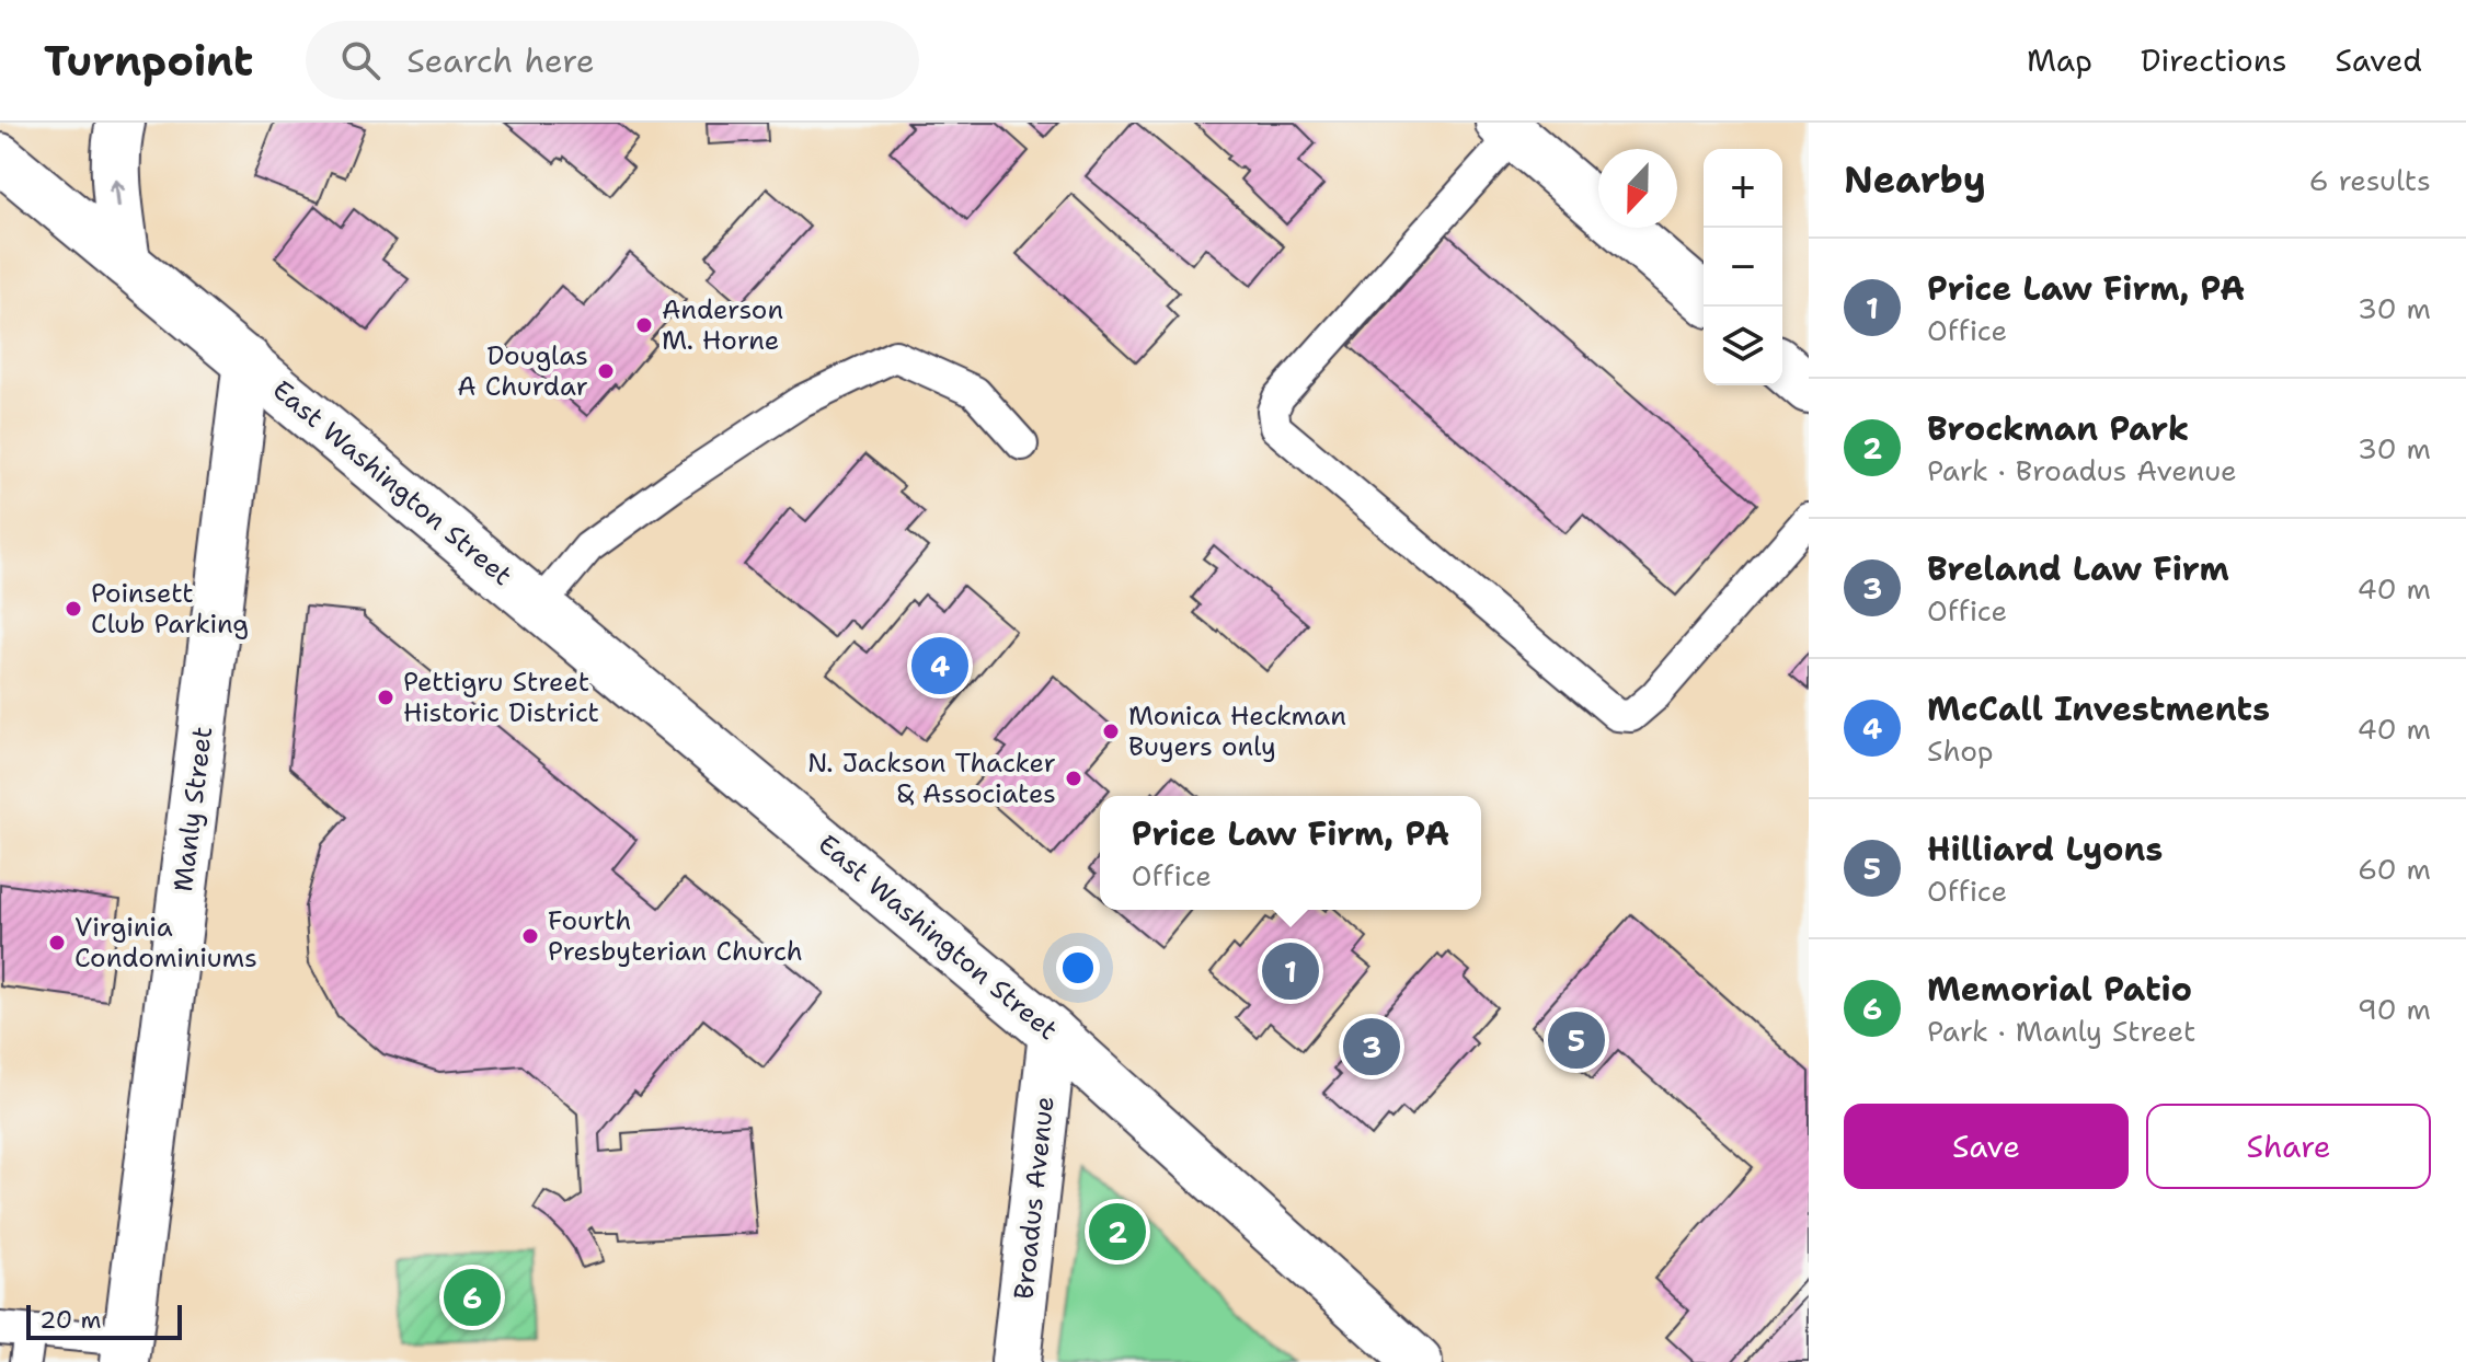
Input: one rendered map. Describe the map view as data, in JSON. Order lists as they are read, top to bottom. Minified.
{"streets":{"street":["East Washington Street","Manly Street","Broadus Avenue"]},"crossings":[["East Washington Street","Manly Street"],["East Washington Street","Broadus Avenue"]],"places":["Anderson M. Horne","Douglas A Churdar","Poinsett Club Parking","Pettigru Street Historic District","Monica Heckman Buyers only","N. Jackson Thacker & Associates","Fourth Presbyterian Church","Virginia Condominiums"],"scale_bar":"20 m","north":"bottom","page":{"header":"Turnpoint","search":"Search here","nav":["Map","Directions","Saved"],"heading":["Nearby","6 results"],"map_buttons":["+","−"],"list":[{"mark":"1","name":"Price Law Firm, PA","note":"Office","value":"30 m"},{"mark":"2","name":"Brockman Park","note":"Park · Broadus Avenue","value":"30 m"},{"mark":"3","name":"Breland Law Firm","note":"Office","value":"40 m"},{"mark":"4","name":"McCall Investments","note":"Shop","value":"40 m"},{"mark":"5","name":"Hilliard Lyons","note":"Office","value":"60 m"},{"mark":"6","name":"Memorial Patio","note":"Park · Manly Street","value":"90 m"}],"pins":["4","1","5","3","2","6"],"popup":["Price Law Firm, PA","Office"],"buttons":["Save","Share"],"scale":"20 m"}}
